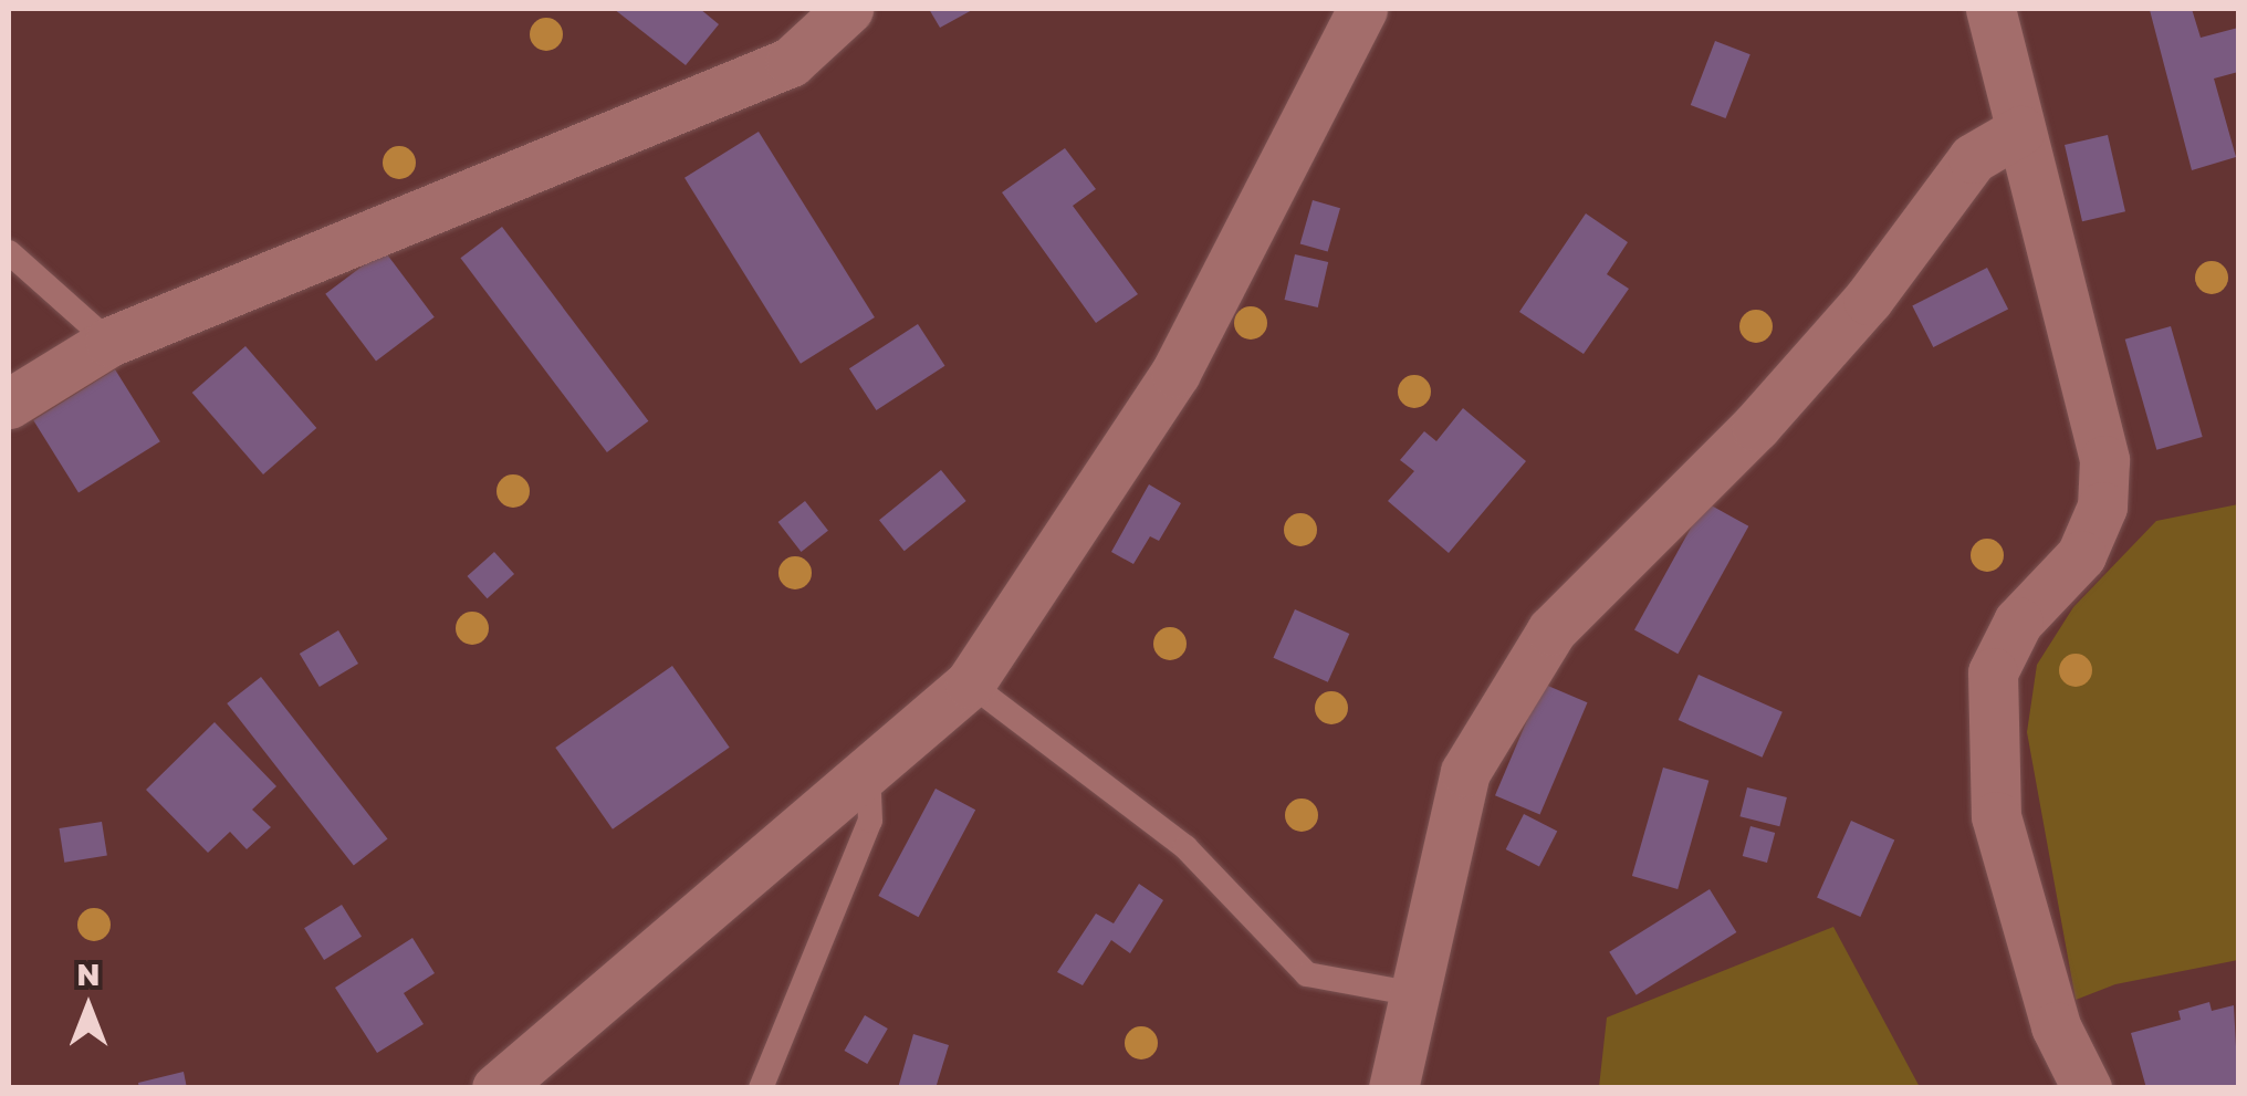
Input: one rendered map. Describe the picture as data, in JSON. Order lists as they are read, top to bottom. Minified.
{"north":"top"}
